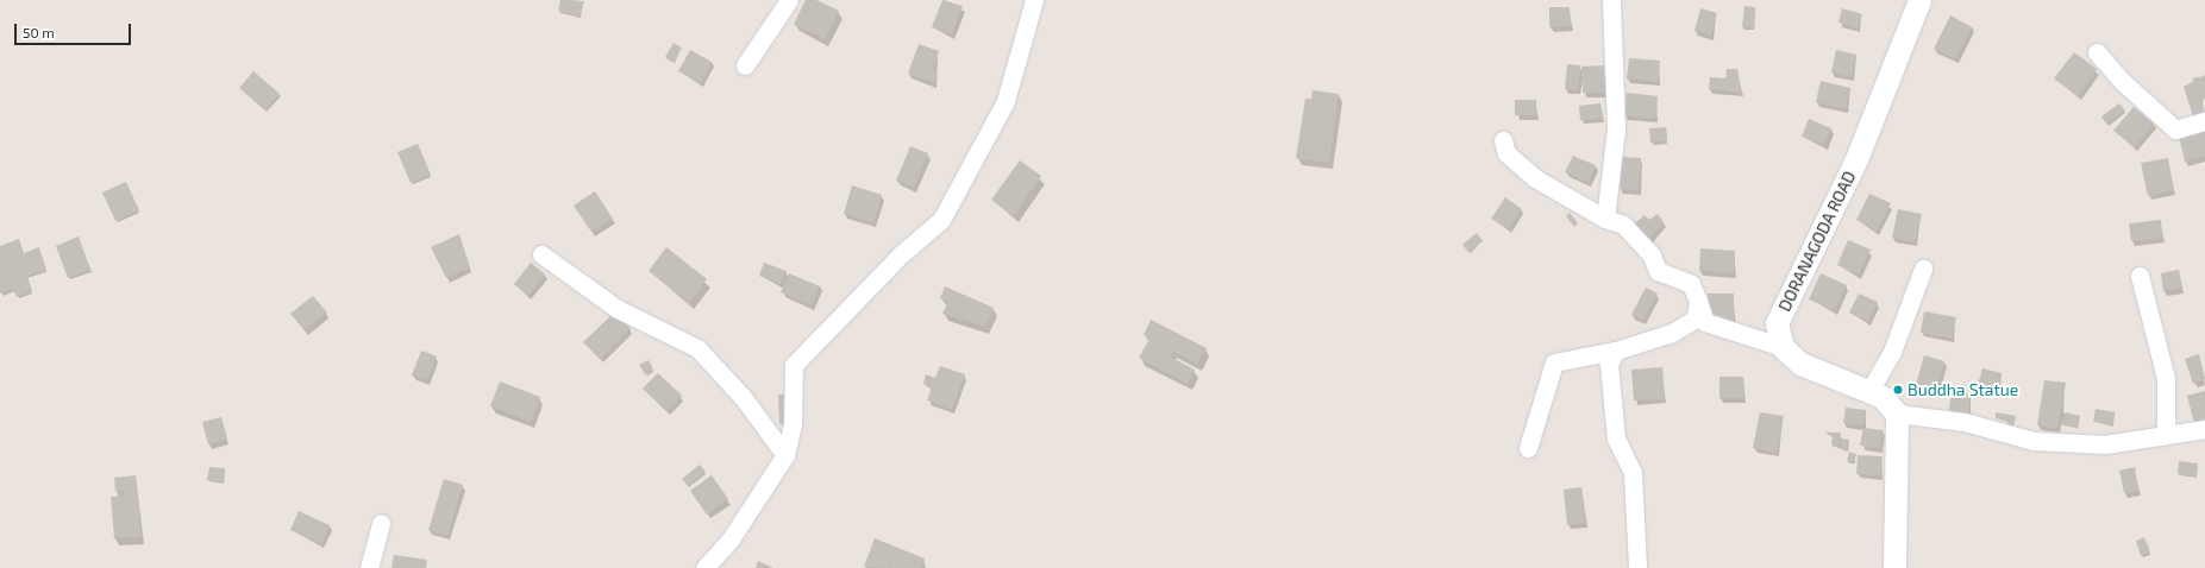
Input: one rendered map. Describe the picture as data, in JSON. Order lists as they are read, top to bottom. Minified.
{"streets":{"street":["DORANAGODA ROAD"]},"places":["Buddha Statue"],"scale_bar":"50 m"}
